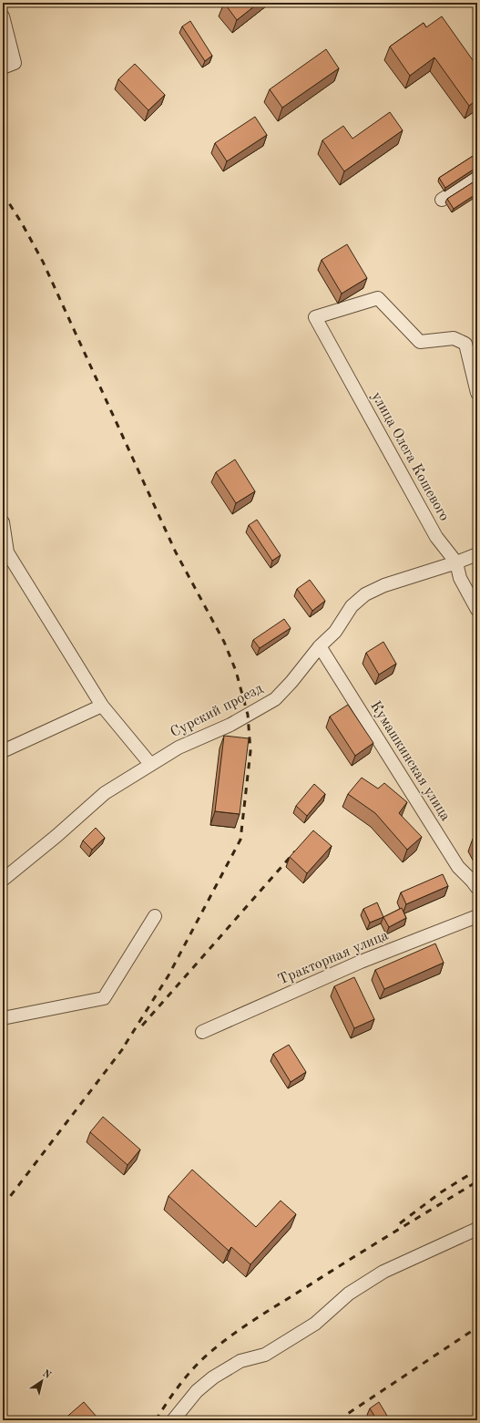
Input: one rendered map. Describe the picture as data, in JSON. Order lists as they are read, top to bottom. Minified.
{"streets":{"street":["улица Олега Кошевого","Сурский проезд","Кумашкинская улица","Тракторная улица"]},"crossings":[["улица Олега Кошевого","Сурский проезд"],["Сурский проезд","Кумашкинская улица"]],"north":"top right"}
